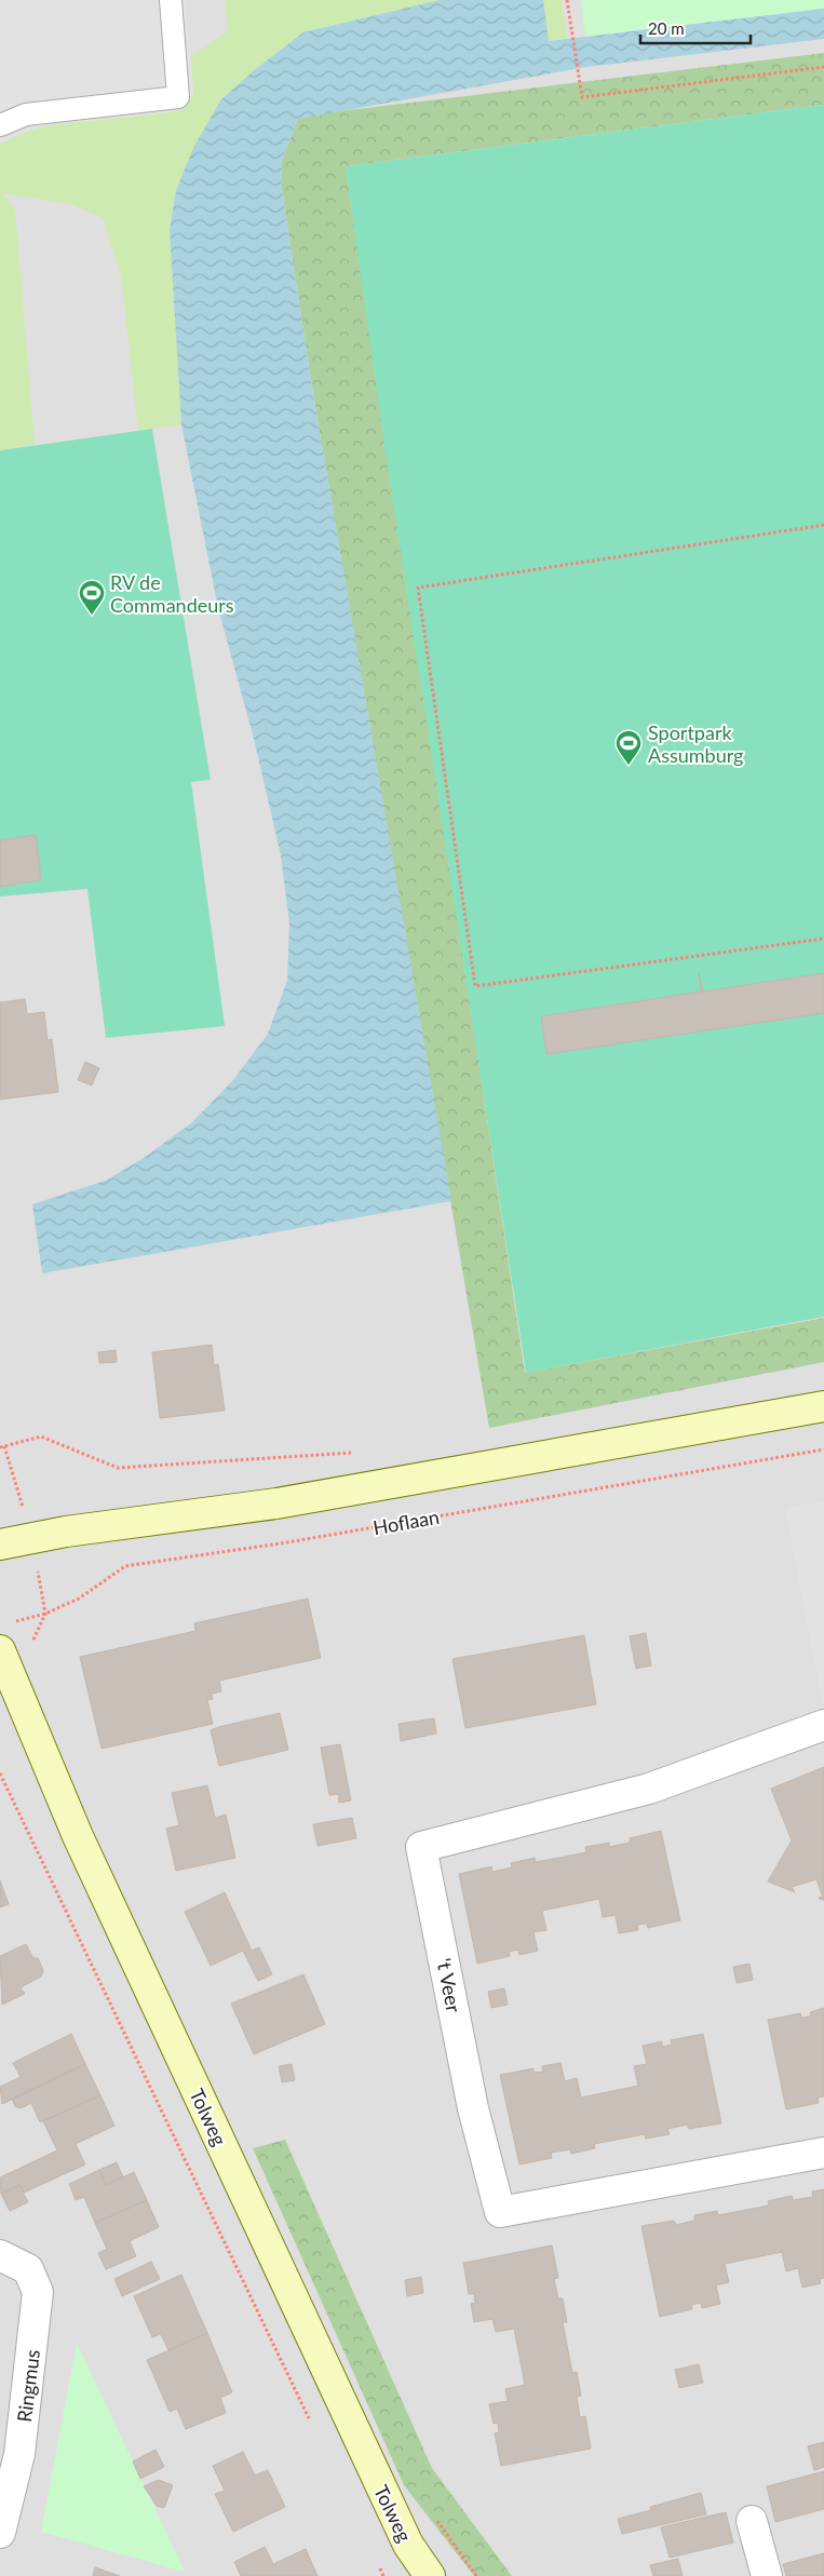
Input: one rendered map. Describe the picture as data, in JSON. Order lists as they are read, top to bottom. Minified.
{"streets":{"main road":["Tolweg"],"street":["'t Veer","Ringmus"],"path":["Hoflaan"]},"places":{"sports":["RV de Commandeurs","Sportpark Assumburg"]},"scale_bar":"20 m"}
